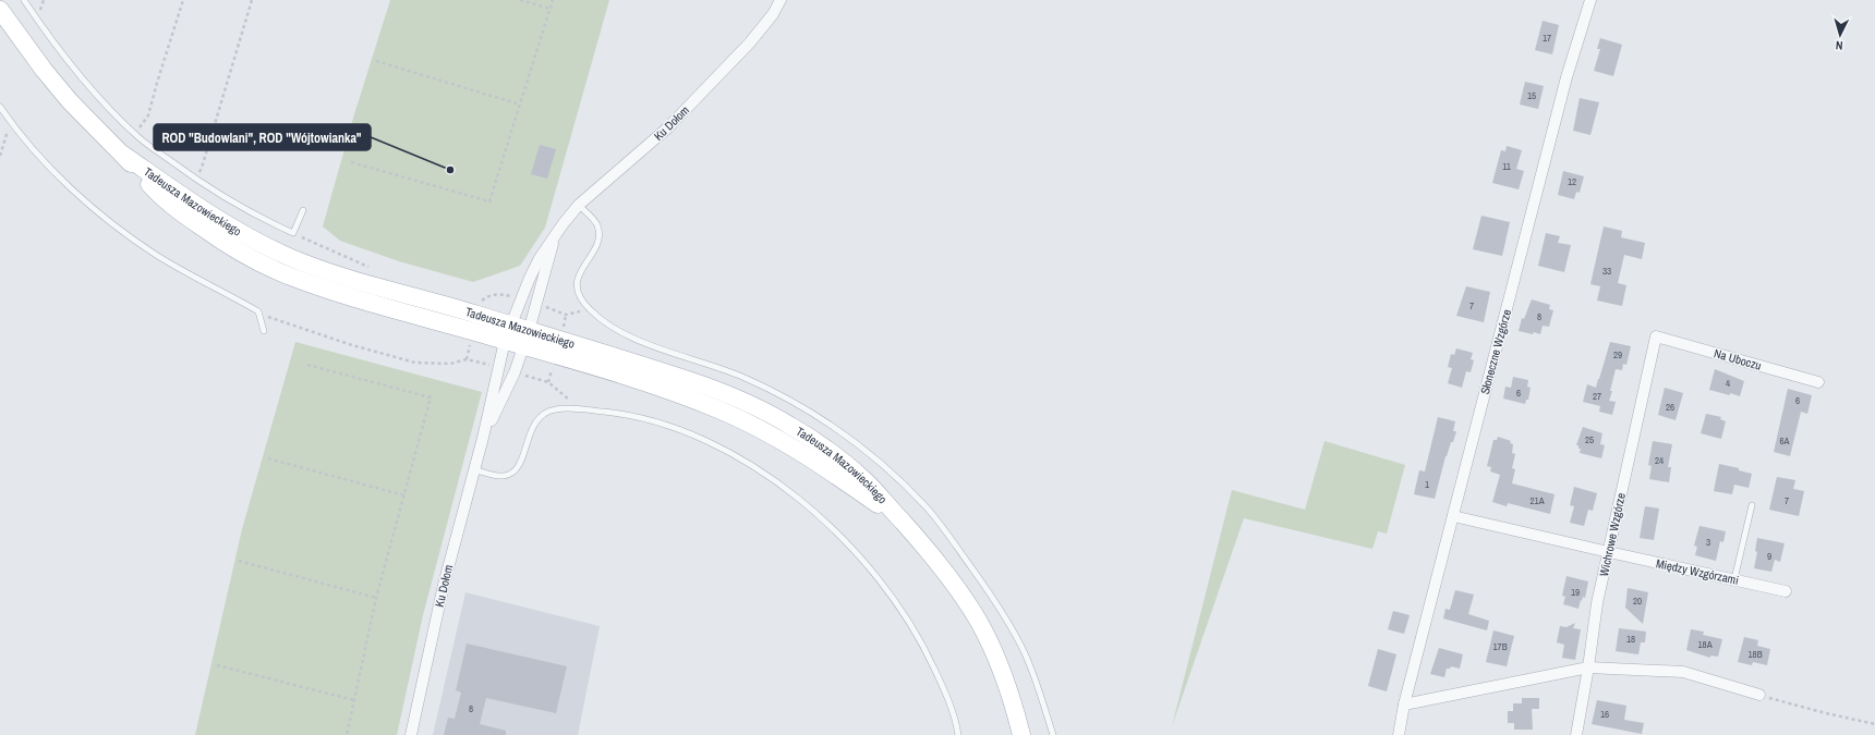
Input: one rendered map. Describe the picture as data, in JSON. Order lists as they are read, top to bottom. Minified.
{"streets":{"main road":["Tadeusza Mazowieckiego"],"street":["Ku Dołom","Słoneczne Wzgórze","Na Uboczu","Wichrowe Wzgórze","Między Wzgórzami"]},"crossings":[["Ku Dołom","Tadeusza Mazowieckiego"],["Słoneczne Wzgórze","Między Wzgórzami"],["Na Uboczu","Wichrowe Wzgórze"],["Wichrowe Wzgórze","Między Wzgórzami"]],"places":["ROD \"Budowlani\", ROD \"Wójtowianka\""],"house_numbers":["17","15","11","12","33","7","8","29","4","6","27","6","26","25","6A","24","1","21A","7","3","9","19","20","18","18A","17B","18B","8","16"],"north":"bottom"}
